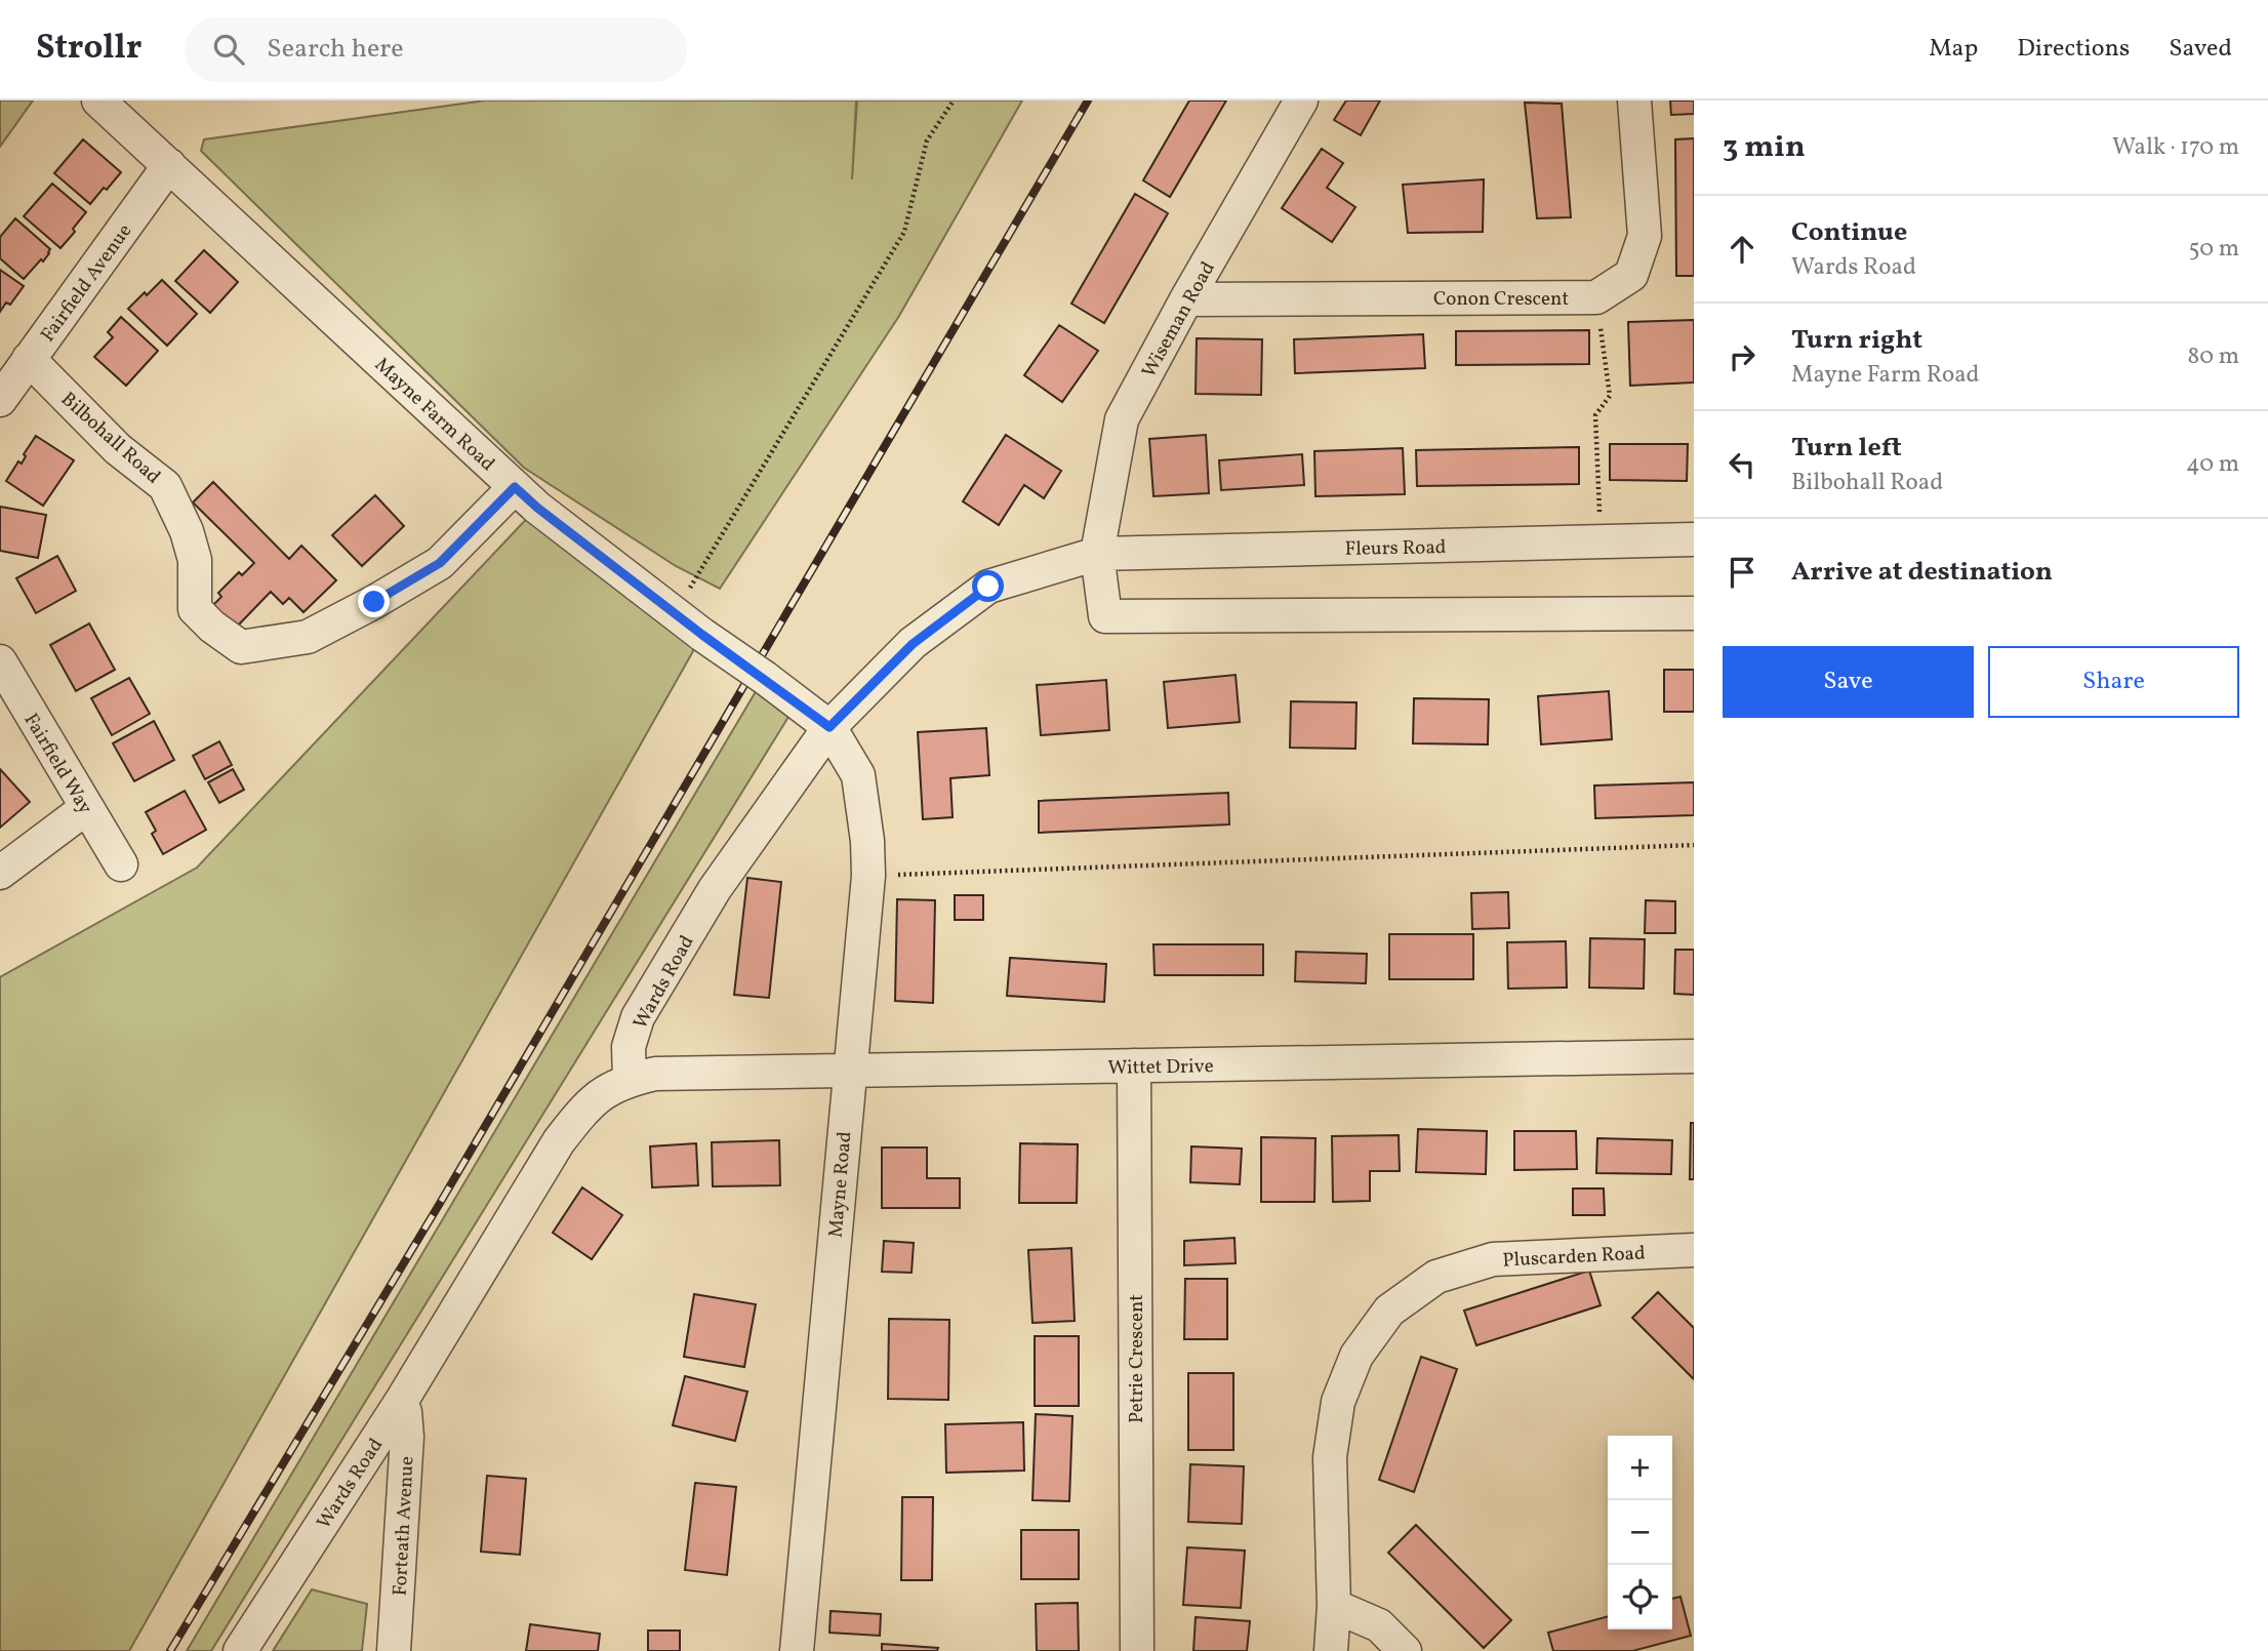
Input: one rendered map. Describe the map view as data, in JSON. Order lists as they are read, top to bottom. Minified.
{"streets":{"street":["Fairfield Avenue","Conon Crescent","Wiseman Road","Mayne Farm Road","Bilbohall Road","Fleurs Road","Fairfield Way","Wards Road","Wittet Drive","Mayne Road","Pluscarden Road","Petrie Crescent","Forteath Avenue"]},"crossings":[["Fairfield Avenue","Mayne Farm Road"],["Fairfield Avenue","Bilbohall Road"],["Conon Crescent","Wiseman Road"],["Wiseman Road","Fleurs Road"],["Wiseman Road","Wards Road"],["Mayne Farm Road","Bilbohall Road"],["Mayne Farm Road","Wards Road"],["Mayne Farm Road","Mayne Road"],["Fleurs Road","Wards Road"],["Wards Road","Wittet Drive"],["Wards Road","Mayne Road"],["Wards Road","Forteath Avenue"],["Wittet Drive","Mayne Road"],["Wittet Drive","Petrie Crescent"]],"page":{"header":"Strollr","search":"Search here","nav":["Map","Directions","Saved"],"heading":["3 min","Walk · 170 m"],"list":[["Continue","Wards Road","50 m"],["Turn right","Mayne Farm Road","80 m"],["Turn left","Bilbohall Road","40 m"],"Arrive at destination"],"buttons":["Save","Share"],"map_buttons":["+","−"]}}
